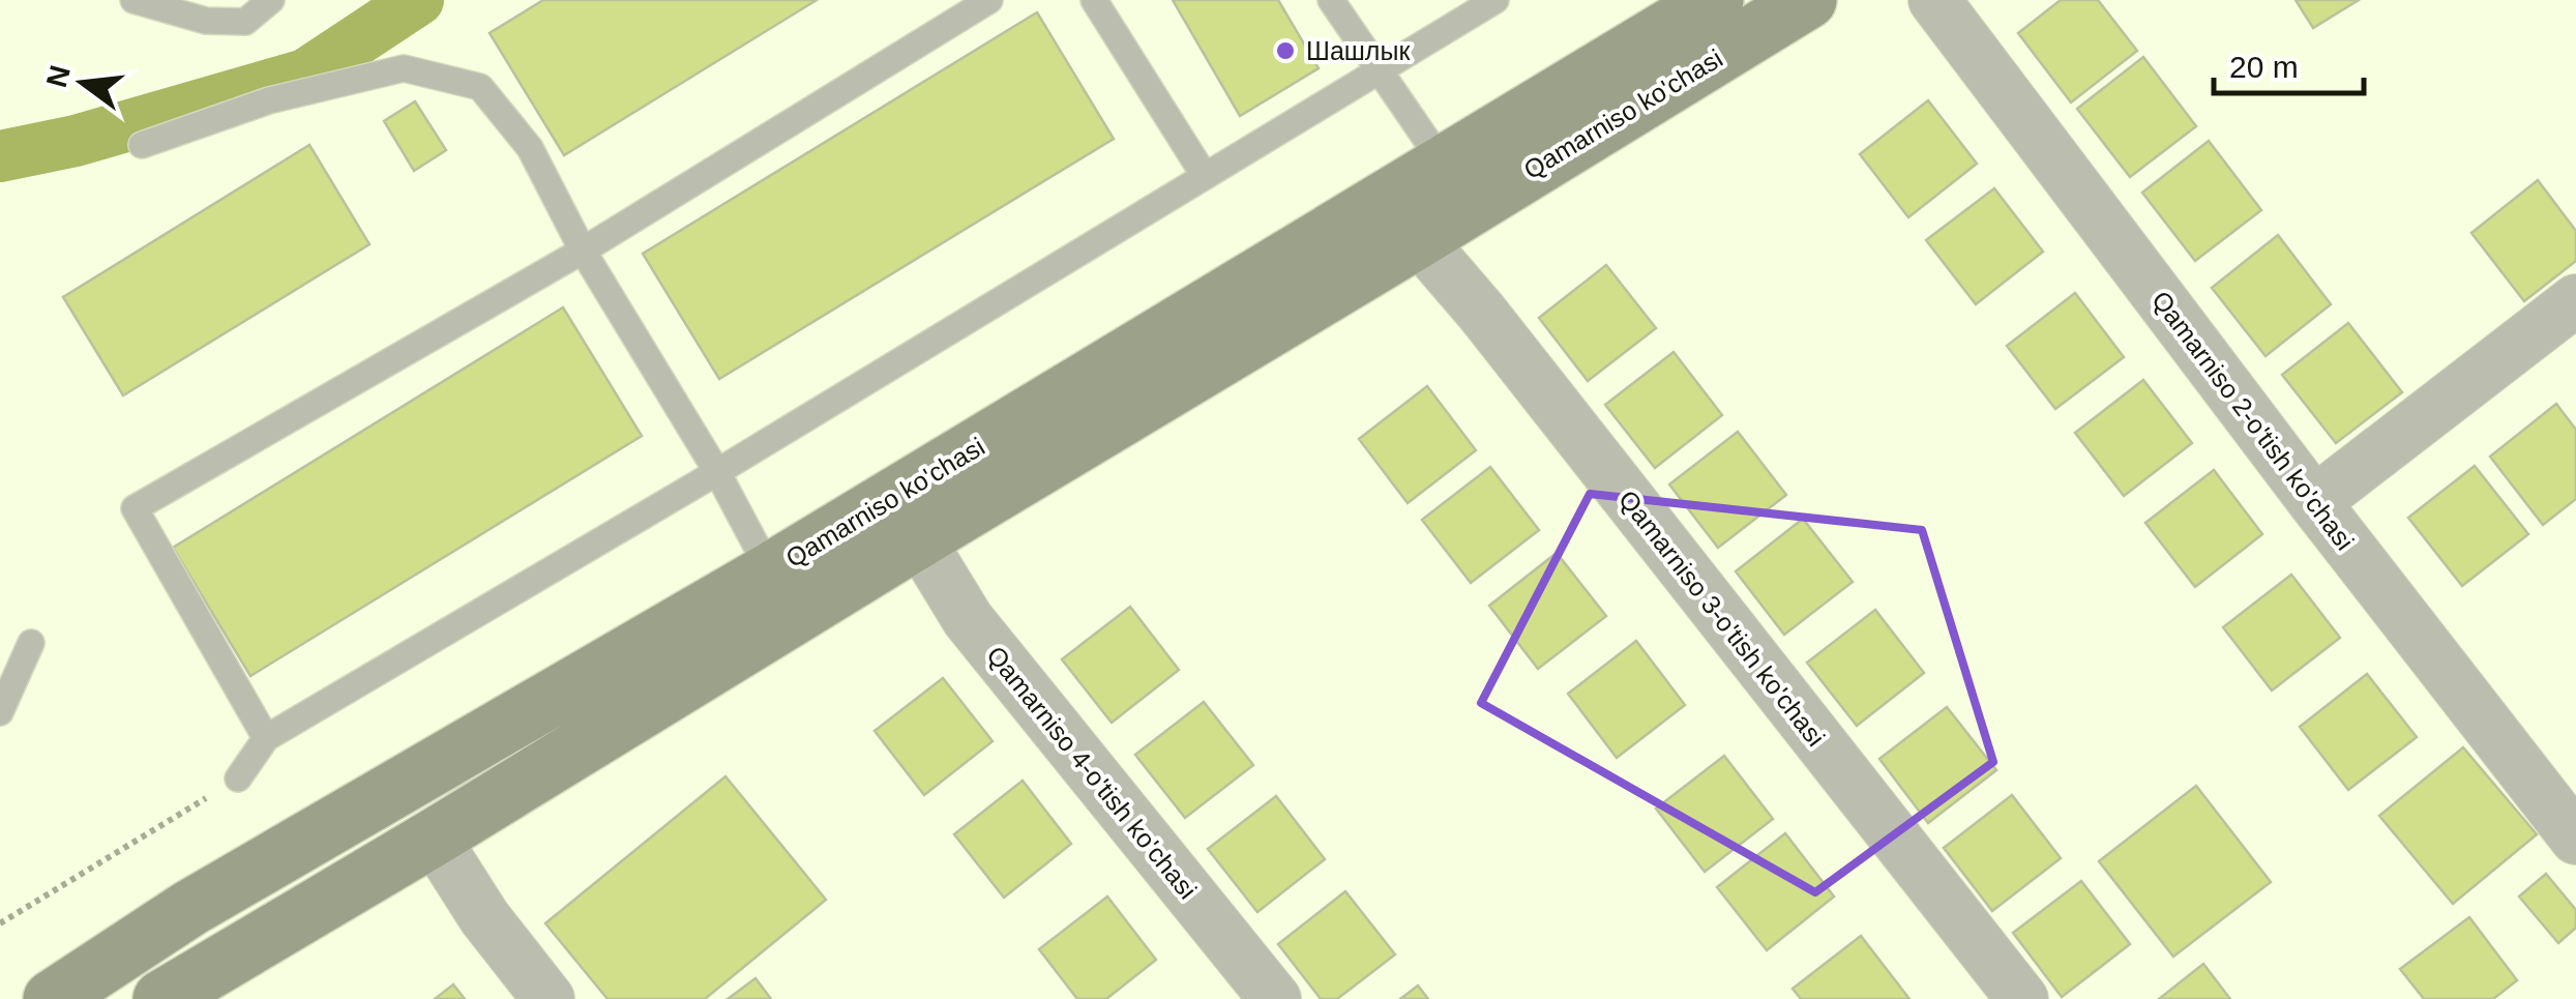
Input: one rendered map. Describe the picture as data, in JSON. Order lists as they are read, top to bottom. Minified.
{"streets":{"main road":["Qamarniso ko'chasi"],"street":["Qamarniso 2-o'tish ko'chasi","Qamarniso 3-o'tish ko'chasi","Qamarniso 4-o'tish ko'chasi"]},"crossings":[["Qamarniso ko'chasi","Qamarniso 3-o'tish ko'chasi"],["Qamarniso ko'chasi","Qamarniso 4-o'tish ko'chasi"]],"places":["Шашлык"],"scale_bar":"20 m","north":"left"}
